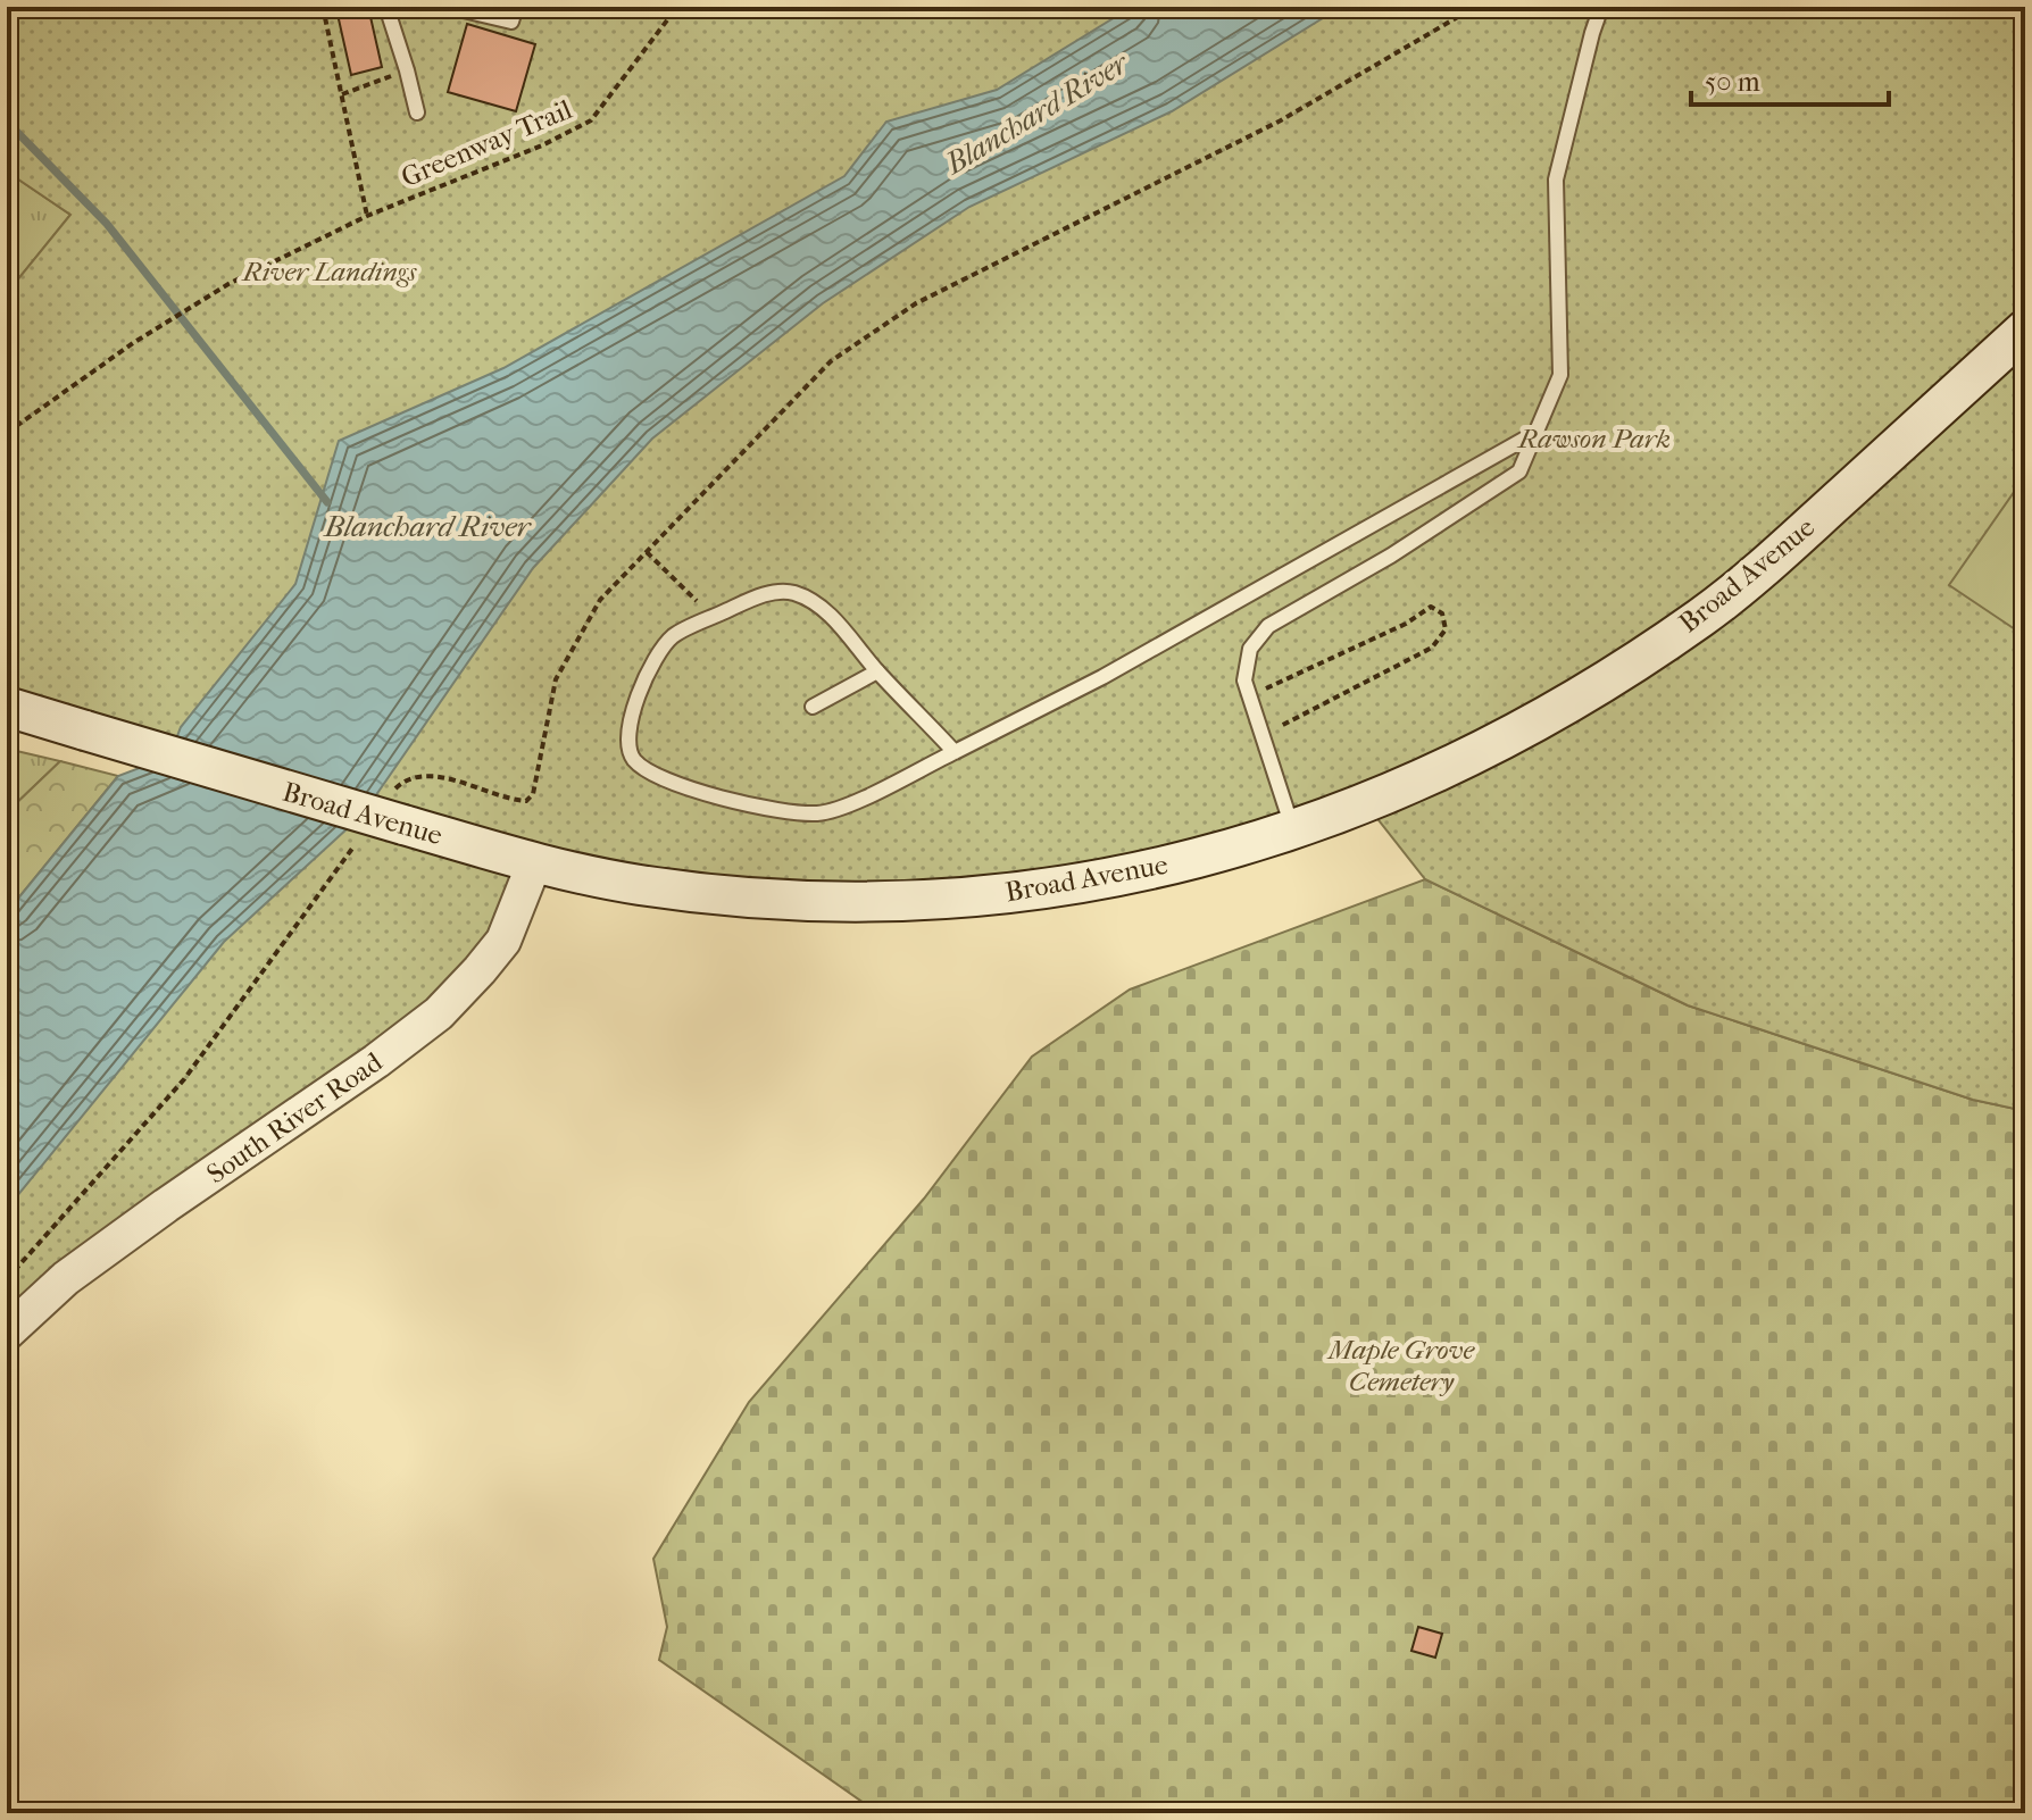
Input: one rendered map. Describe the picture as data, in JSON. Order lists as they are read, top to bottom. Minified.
{"streets":{"main road":["Broad Avenue"],"street":["South River Road"],"path":["Greenway Trail"]},"crossings":[["Broad Avenue","South River Road"]],"water":["Blanchard River"],"parks":["River Landings","Rawson Park","Maple Grove Cemetery"],"scale_bar":"50 m"}
